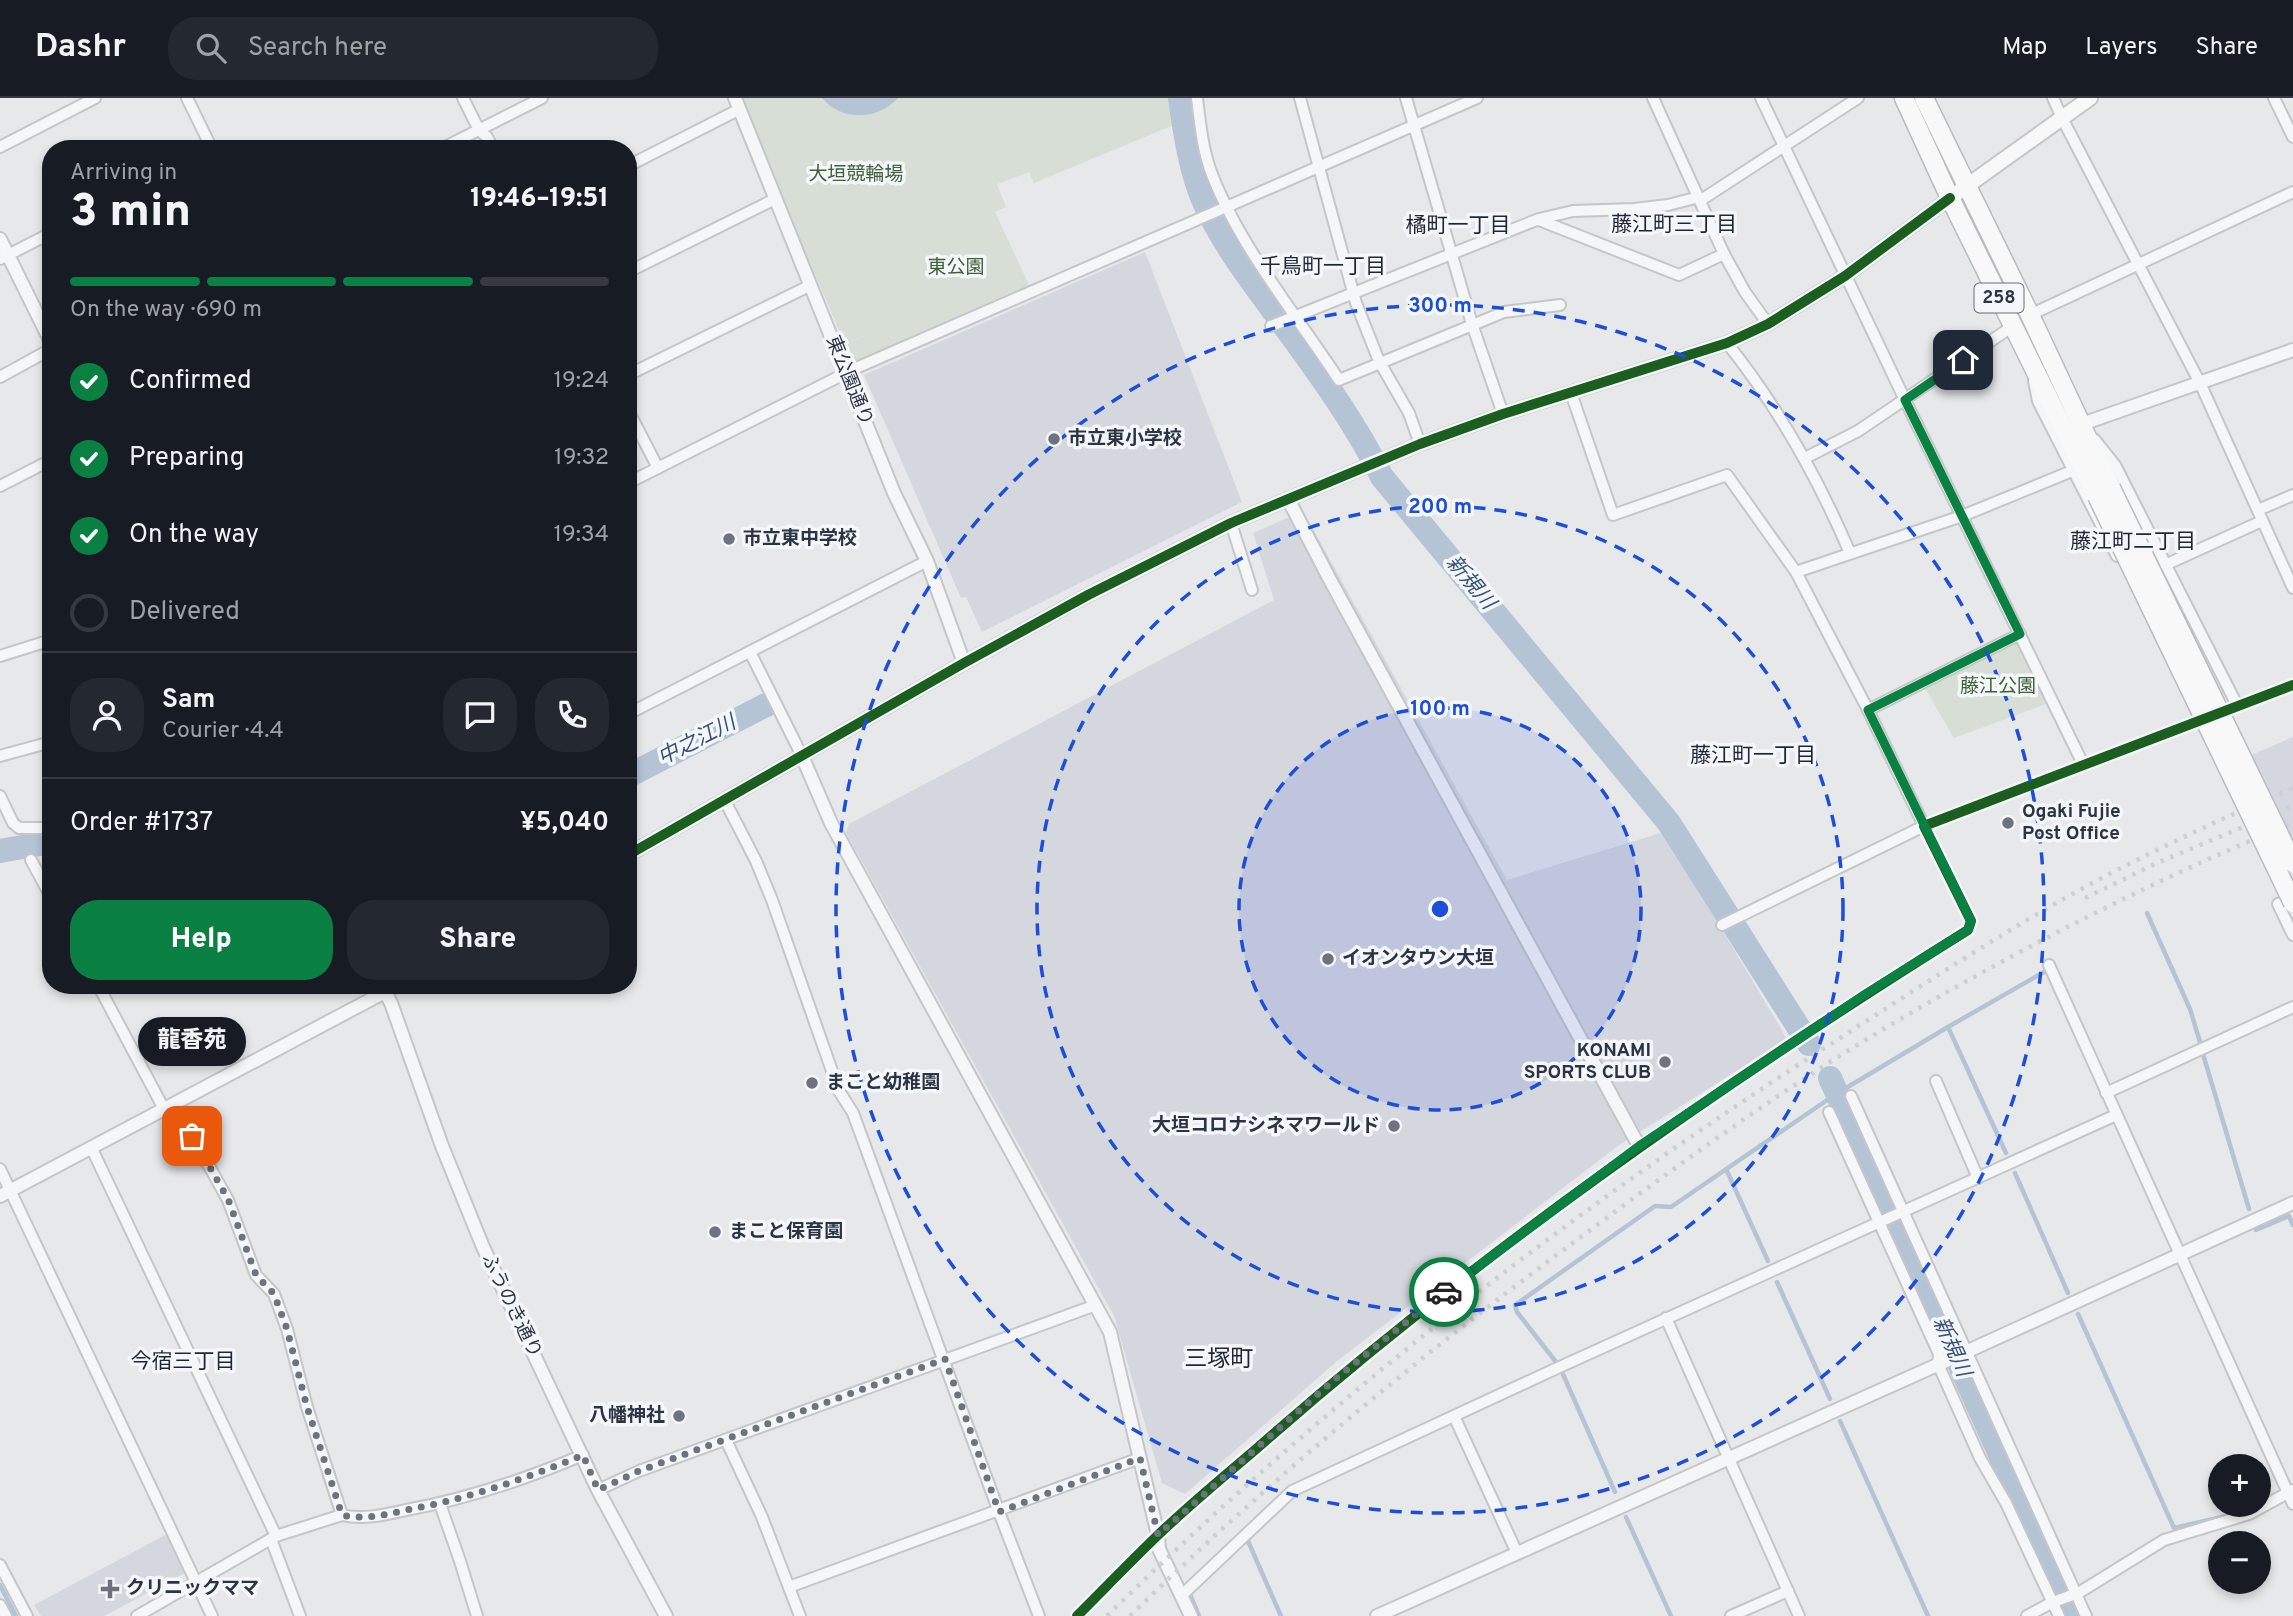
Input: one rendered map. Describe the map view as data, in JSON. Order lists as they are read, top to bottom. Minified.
{"streets":{"highway":["258"],"street":["東公園通り","ふうのき通り"]},"districts":["藤江町三丁目","橘町一丁目","千鳥町一丁目","藤江町二丁目","藤江町一丁目","三塚町","今宿三丁目"],"water":["新規川","中之江川"],"parks":["大垣競輪場","東公園","藤江公園"],"places":{"other":["市立東小学校","市立東中学校","Ogaki Fujie Post Office","イオンタウン大垣","KONAMI SPORTS CLUB","まこと幼稚園","大垣コロナシネマワールド","龍香苑","まこと保育園","八幡神社"],"health":["クリニックママ"]},"page":{"header":"Dashr","search":"Search here","nav":["Map","Layers","Share"],"heading":["3 min","Arriving in","19:46–19:51"],"panel":["Sam","Courier · 4.4","Order #1737","¥5,040"],"bar":"On the way · 690 m","list":[["Confirmed","19:24"],["Preparing","19:32"],["On the way","19:34"],"Delivered"],"buttons":["Help","Share"],"bubble":"龍香苑","map_buttons":["+","−"]},"rings":["300 m","200 m","100 m"]}
